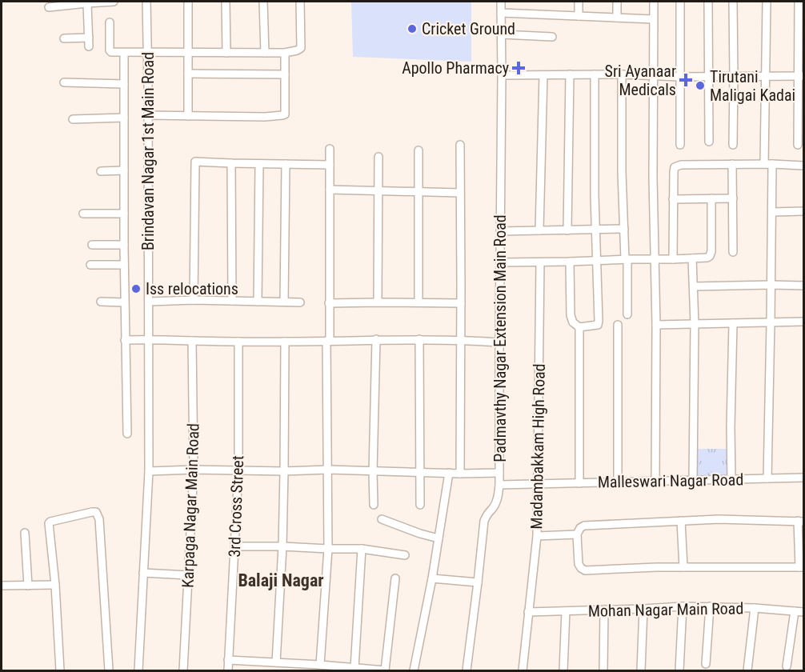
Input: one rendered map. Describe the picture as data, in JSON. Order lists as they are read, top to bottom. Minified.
{"streets":{"street":["Brindavan Nagar 1st Main Road","Padmavthy Nagar Extension Main Road","Madambakkam High Road","Malleswari Nagar Road","Karpaga Nagar Main Road","3rd Cross Street","Mohan Nagar Main Road"]},"crossings":[["Padmavthy Nagar Extension Main Road","Malleswari Nagar Road"],["Madambakkam High Road","Malleswari Nagar Road"],["Madambakkam High Road","Mohan Nagar Main Road"]],"districts":["Balaji Nagar"],"places":{"other":["Cricket Ground","Tirutani Maligai Kadai","Iss relocations"],"health":["Apollo Pharmacy","Sri Ayanaar Medicals"]}}
